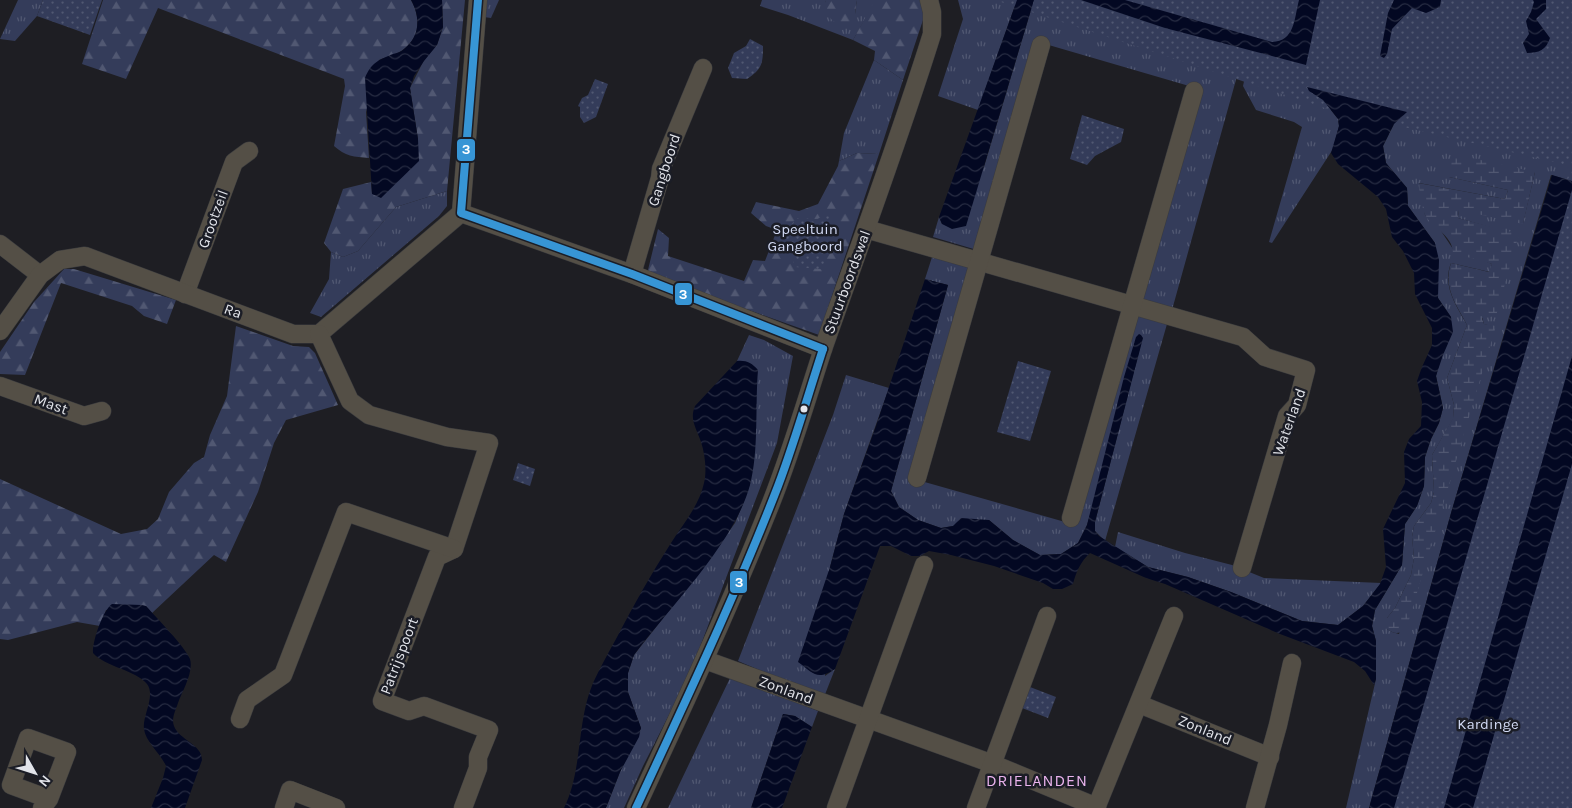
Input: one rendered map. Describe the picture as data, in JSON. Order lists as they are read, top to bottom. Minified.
{"streets":{"street":["Gangboord","Grootzeil","Stuurboordswal","Ra","Mast","Waterland","Patrijspoort","Zonland"]},"crossings":[["Grootzeil","Ra"],["Stuurboordswal","Waterland"],["Stuurboordswal","Zonland"]],"districts":["DRIELANDEN"],"parks":["Speeltuin Gangboord","Kardinge"],"lines":["transit line 3"],"north":"bottom right"}
